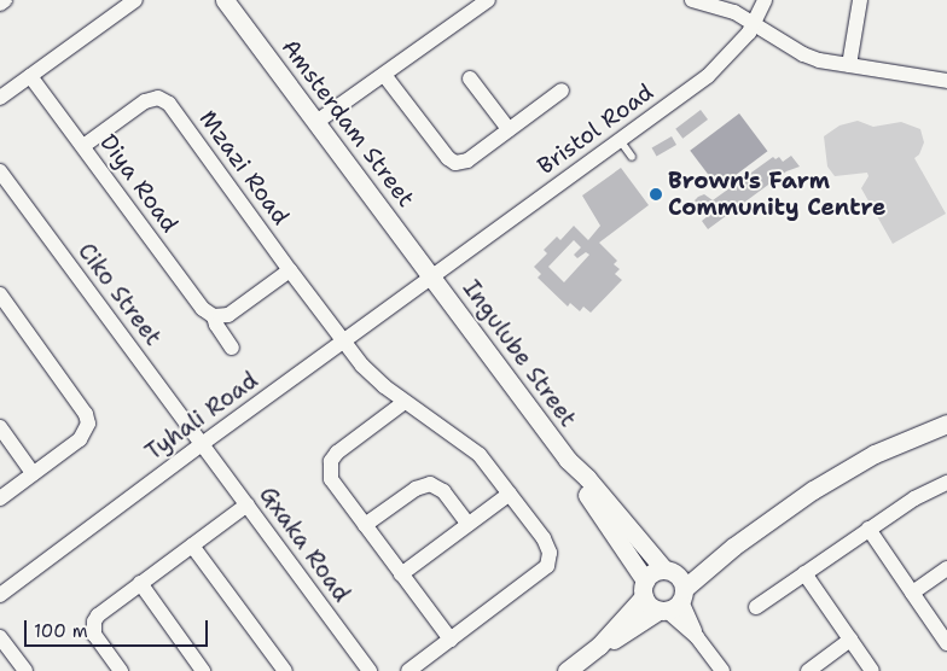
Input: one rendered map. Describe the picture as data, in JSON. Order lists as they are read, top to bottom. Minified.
{"streets":{"street":["Amsterdam Street","Bristol Road","Mzazi Road","Diya Road","Ciko Street","Ingulube Street","Tyhali Road","Gxaka Road"]},"crossings":[["Amsterdam Street","Bristol Road"],["Amsterdam Street","Ingulube Street"],["Amsterdam Street","Tyhali Road"],["Bristol Road","Ingulube Street"],["Bristol Road","Tyhali Road"],["Mzazi Road","Diya Road"],["Mzazi Road","Tyhali Road"],["Ciko Street","Tyhali Road"],["Ciko Street","Gxaka Road"],["Ingulube Street","Tyhali Road"],["Tyhali Road","Gxaka Road"]],"places":["Brown's Farm Community Centre"],"scale_bar":"100 m"}
